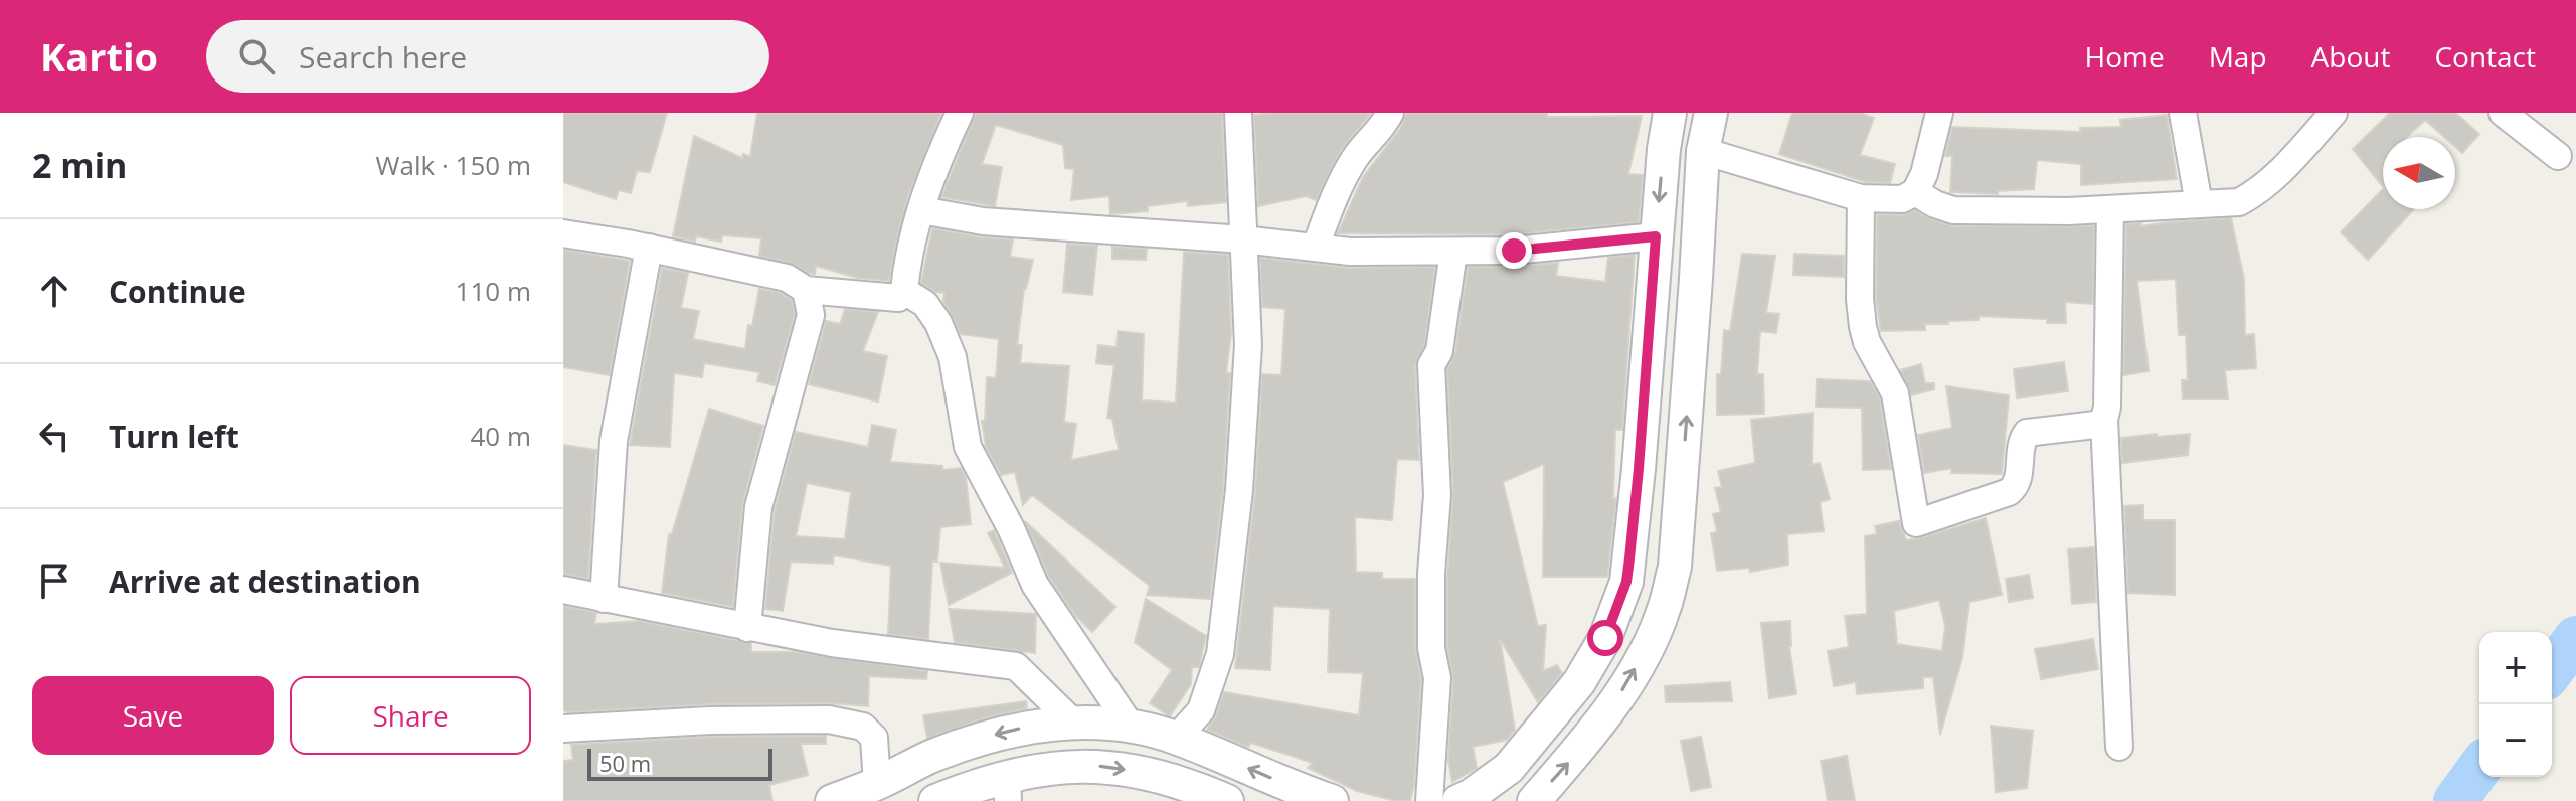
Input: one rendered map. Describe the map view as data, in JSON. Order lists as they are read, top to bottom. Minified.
{"scale_bar":"50 m","north":"left","page":{"header":"Kartio","search":"Search here","nav":["Home","Map","About","Contact"],"heading":["2 min","Walk · 150 m"],"list":[["Continue","110 m"],["Turn left","40 m"],"Arrive at destination"],"map_buttons":["+","−"],"buttons":["Save","Share"],"scale":"50 m"}}
